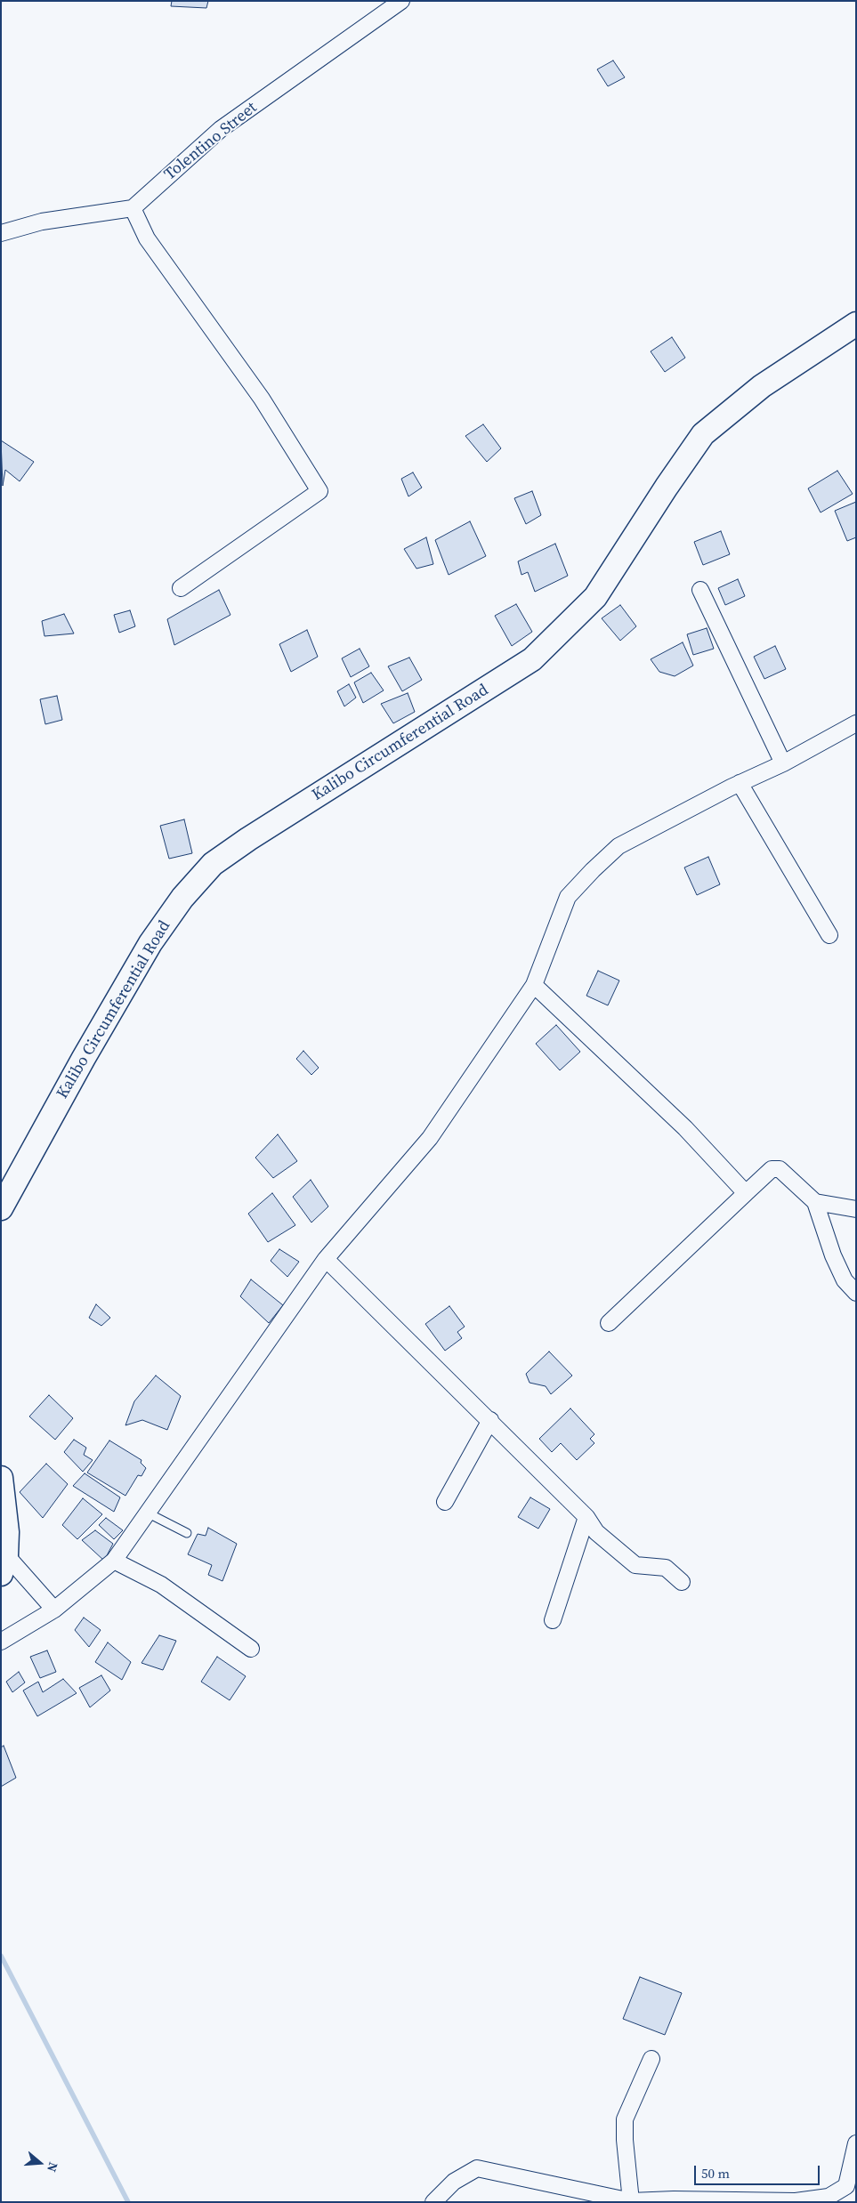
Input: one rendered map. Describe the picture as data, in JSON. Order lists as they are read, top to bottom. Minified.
{"streets":{"main road":["Kalibo Circumferential Road"],"street":["Tolentino Street"]},"scale_bar":"50 m","north":"right"}
